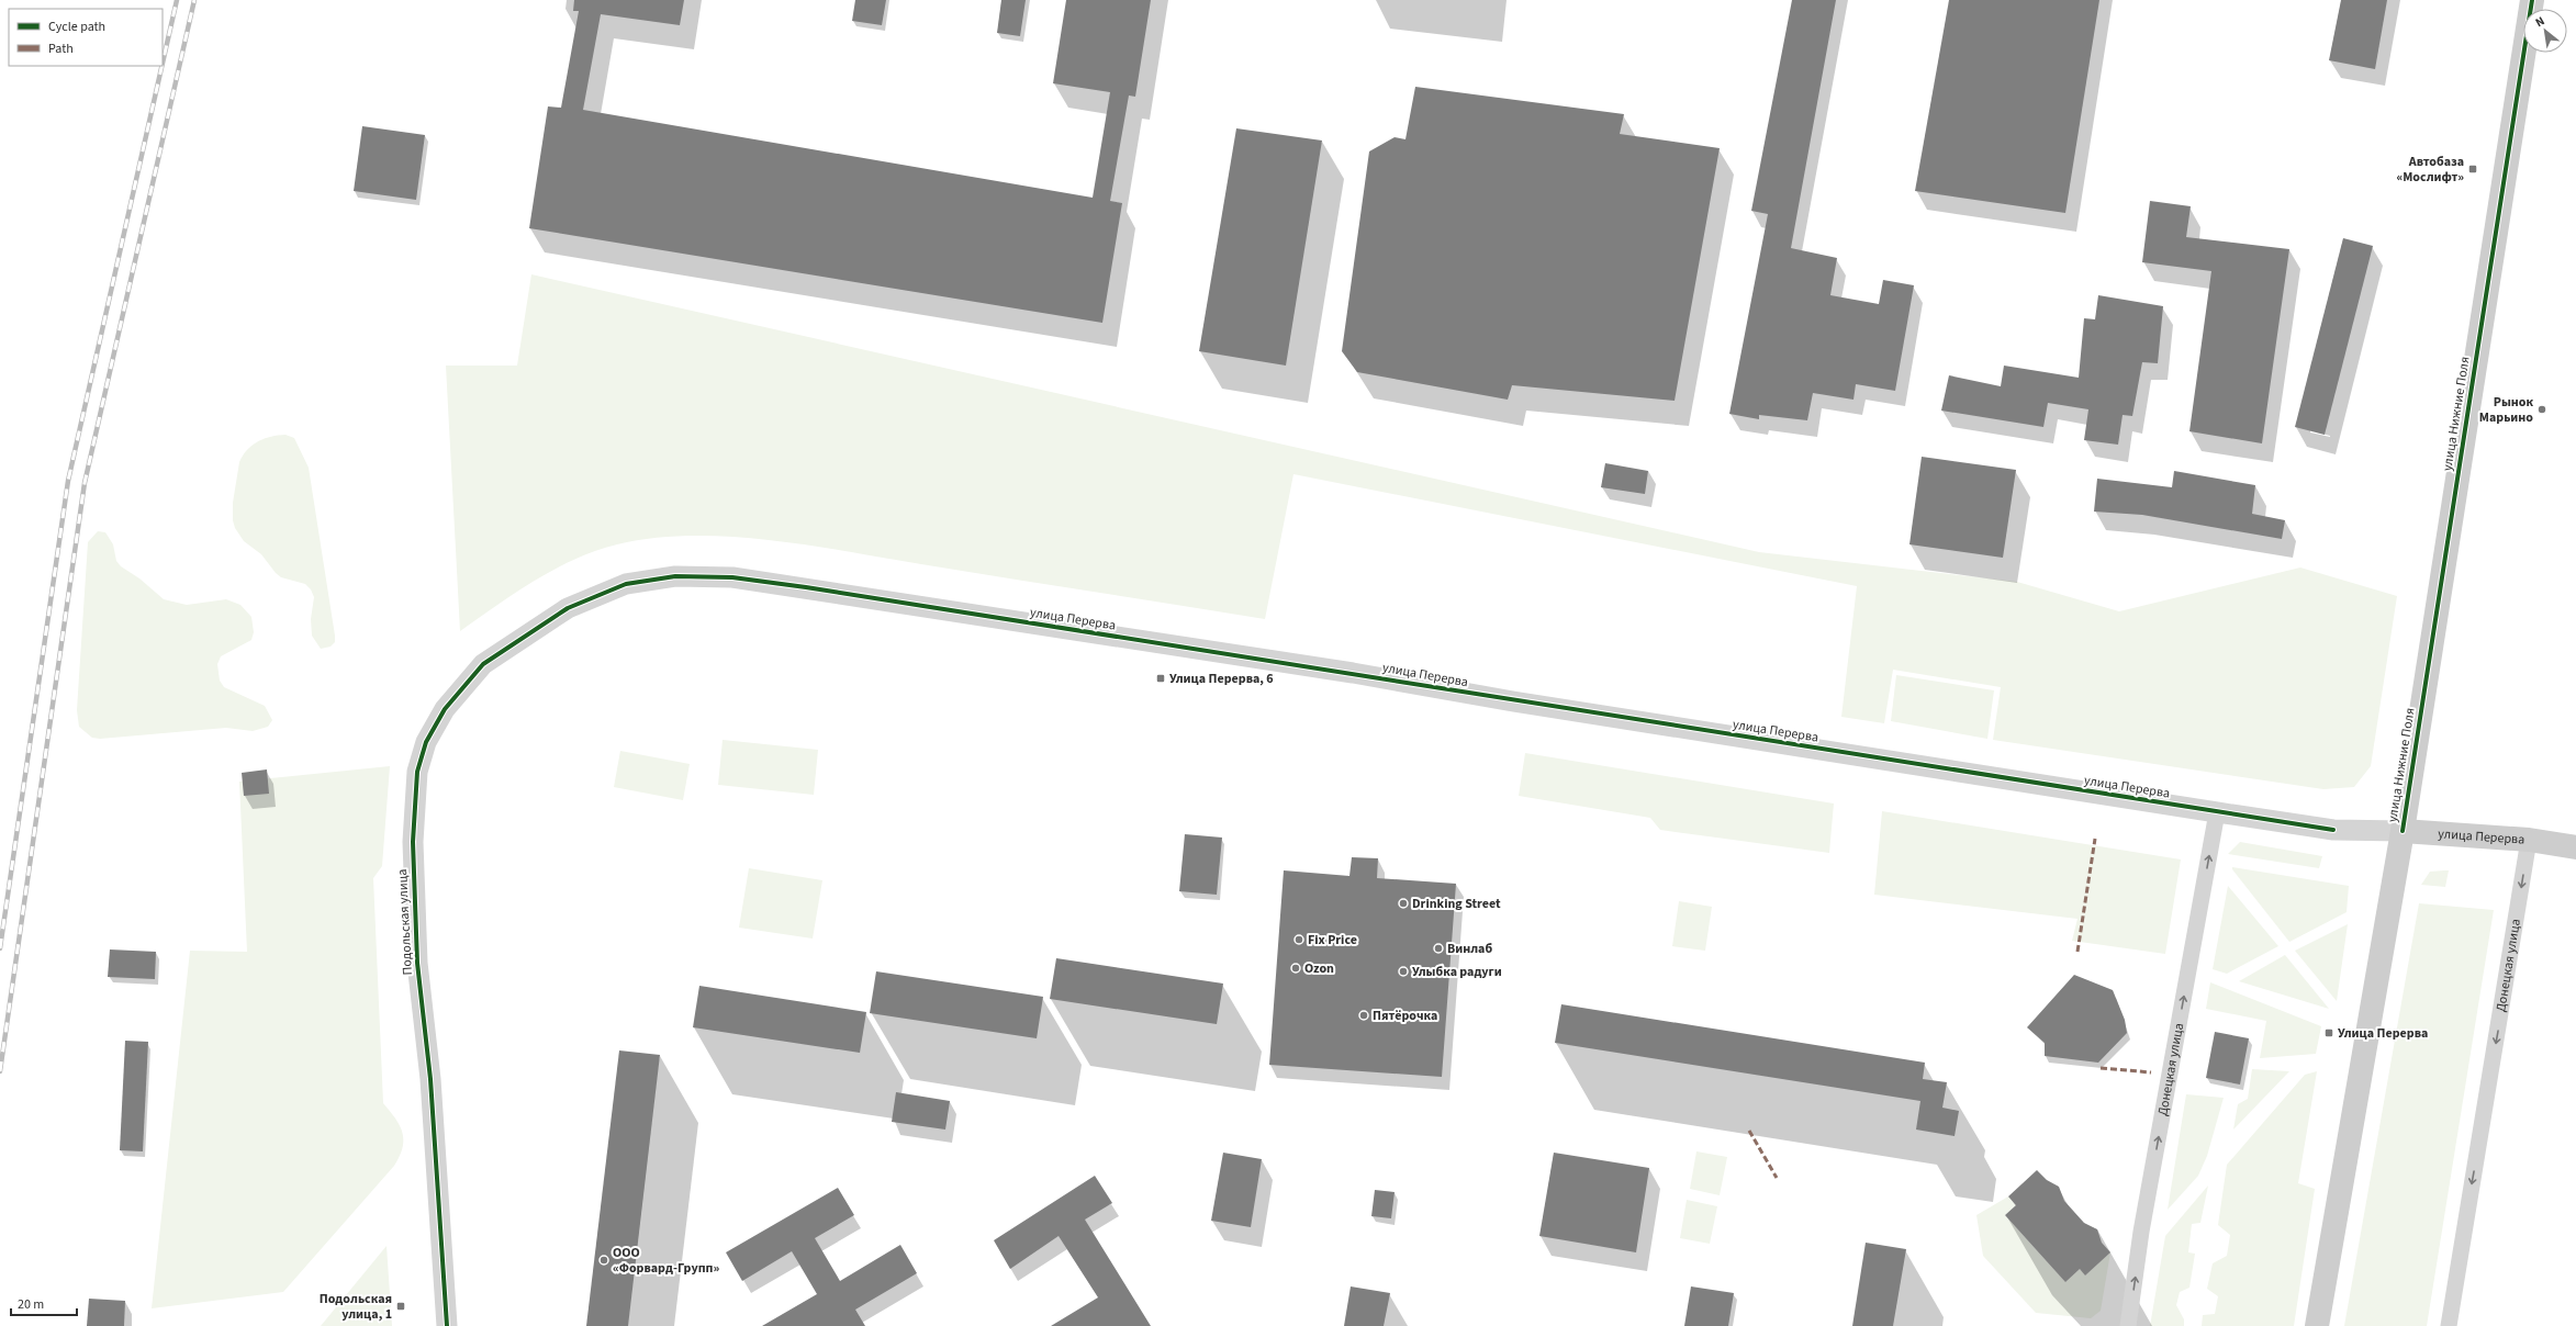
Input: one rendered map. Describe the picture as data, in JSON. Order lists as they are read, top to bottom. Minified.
{"streets":{"main road":["улица Нижние Поля","улица Перерва"],"street":["Подольская улица","Донецкая улица"]},"crossings":[["улица Нижние Поля","улица Перерва"],["улица Перерва","Подольская улица"],["улица Перерва","Донецкая улица"]],"places":{"transit":["Автобаза «Мослифт»","Улица Перерва, 6","Улица Перерва","Подольская улица, 1"],"other":["Рынок Марьино","Drinking Street","Fix Price","Винлаб","Ozon","Улыбка радуги","Пятёрочка","ООО «Форвард-Групп»"]},"legend":["Cycle path","Path"],"scale_bar":"20 m","north":"top left"}
